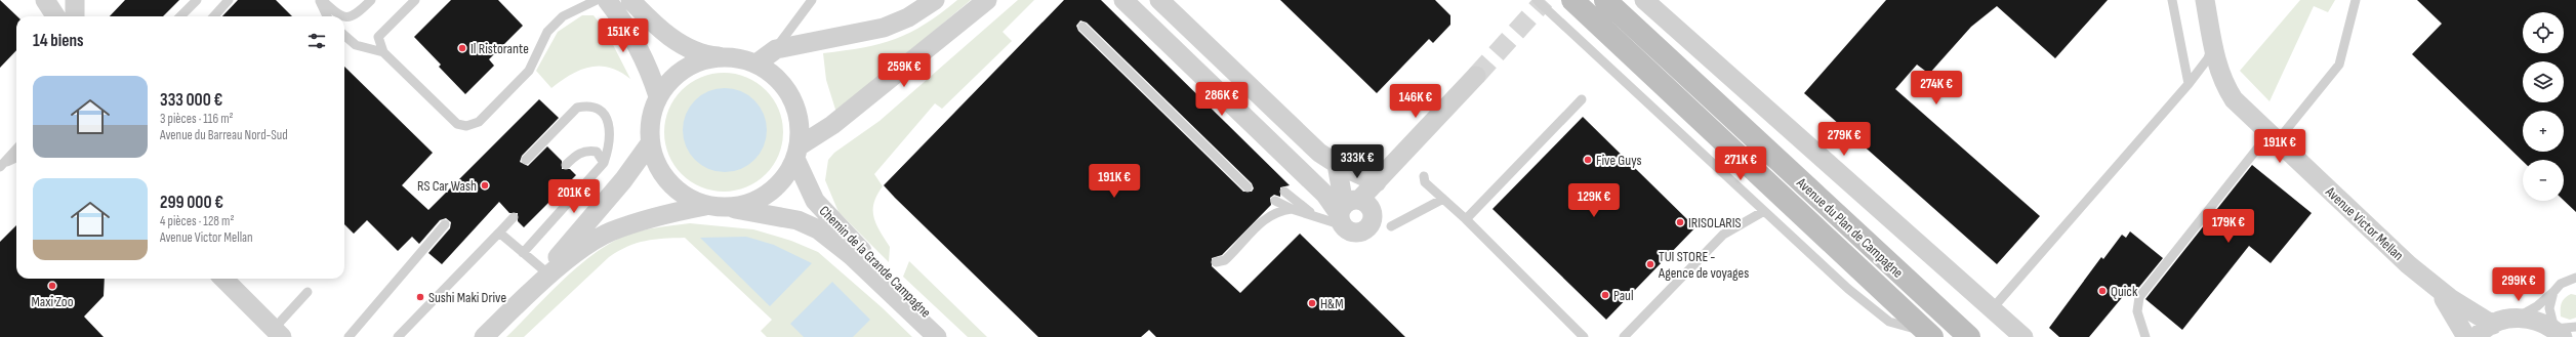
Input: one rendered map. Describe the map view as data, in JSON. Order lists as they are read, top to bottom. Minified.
{"streets":{"main road":["Avenue du Plan de Campagne"],"street":["Avenue Victor Mellan","Chemin de la Grande Campagne"]},"places":["Il Ristorante","Five Guys","RS Car Wash","IRISOLARIS","TUI STORE - Agence de voyages","Maxi Zoo","Quick","Paul","Sushi Maki Drive","H&M"],"page":{"map_buttons":["+","−"],"heading":"14 biens","price":["151K €","259K €","274K €","286K €","146K €","279K €","191K €","333K €","271K €","191K €","201K €","129K €","179K €","299K €"],"list":[{"name":"333 000 €","note":"3 pièces · 116 m² · Avenue du Barreau Nord-Sud"},{"name":"299 000 €","note":"4 pièces · 128 m² · Avenue Victor Mellan"}]}}
